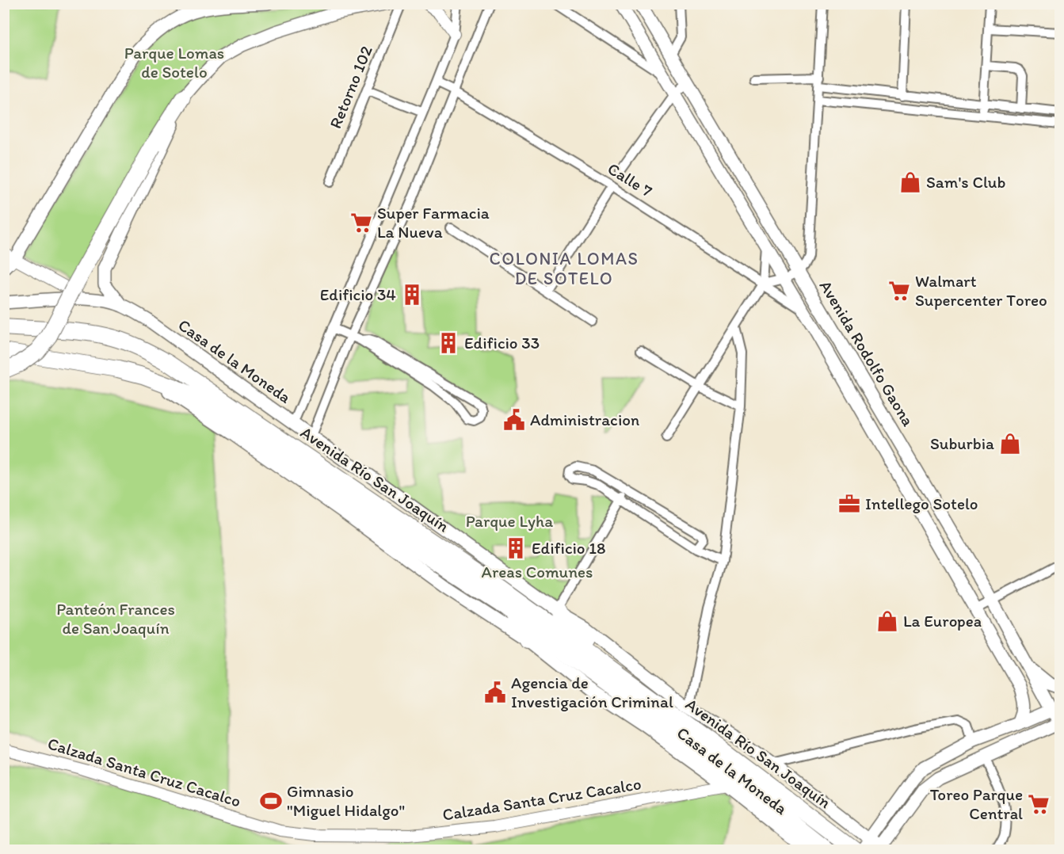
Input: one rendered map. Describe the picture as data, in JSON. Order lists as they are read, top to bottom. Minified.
{"streets":{"highway":["Avenida Río San Joaquín"],"main road":["Avenida Rodolfo Gaona","Casa de la Moneda"],"street":["Retorno 102","Calle 7","Calzada Santa Cruz Cacalco"]},"crossings":[["Calle 7","Avenida Rodolfo Gaona"],["Casa de la Moneda","Avenida Río San Joaquín"],["Casa de la Moneda","Calzada Santa Cruz Cacalco"]],"districts":["COLONIA LOMAS DE SOTELO"],"parks":["Parque Lomas de Sotelo","Parque Lyha","Areas Comunes","Panteón Frances de San Joaquín"],"places":{"shop":["Sam's Club","Suburbia","La Europea"],"supermarket":["Super Farmacia La Nueva","Walmart Supercenter Toreo","Toreo Parque Central"],"building":["Edificio 34","Edificio 33","Edificio 18"],"public building":["Administracion","Agencia de Investigación Criminal"],"office":["Intellego Sotelo"],"sports":["Gimnasio \"Miguel Hidalgo\""]}}
